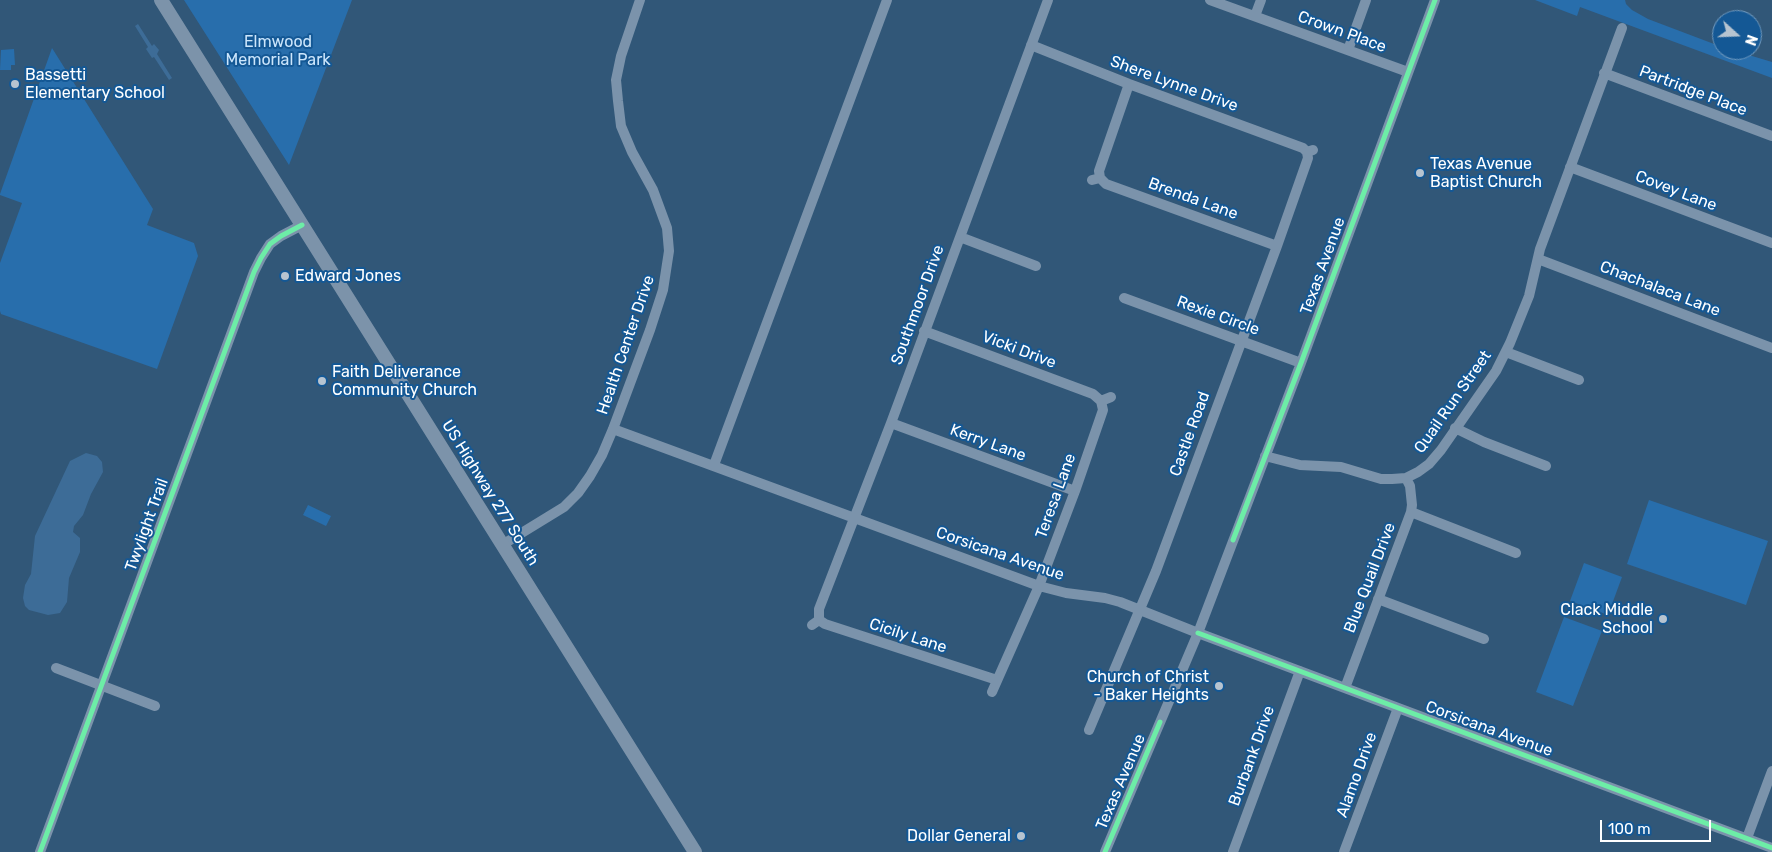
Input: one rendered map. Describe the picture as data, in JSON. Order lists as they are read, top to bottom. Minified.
{"streets":{"highway":["US Highway 277 South"],"street":["Crown Place","Shere Lynne Drive","Partridge Place","Covey Lane","Brenda Lane","Texas Avenue","Chachalaca Lane","Southmoor Drive","Rexie Circle","Health Center Drive","Vicki Drive","Quail Run Street","Castle Road","Kerry Lane","Teresa Lane","Twylight Trail","Corsicana Avenue","Blue Quail Drive","Cicily Lane","Burbank Drive","Alamo Drive"]},"crossings":[["Crown Place","Texas Avenue"],["Shere Lynne Drive","Brenda Lane"],["Shere Lynne Drive","Southmoor Drive"],["Shere Lynne Drive","Castle Road"],["Partridge Place","Quail Run Street"],["Covey Lane","Quail Run Street"],["Brenda Lane","Castle Road"],["Texas Avenue","Rexie Circle"],["Texas Avenue","Quail Run Street"],["Texas Avenue","Corsicana Avenue"],["Chachalaca Lane","Quail Run Street"],["Southmoor Drive","Vicki Drive"],["Southmoor Drive","Kerry Lane"],["Southmoor Drive","Corsicana Avenue"],["Southmoor Drive","Cicily Lane"],["Rexie Circle","Castle Road"],["Health Center Drive","US Highway 277 South"],["Health Center Drive","Corsicana Avenue"],["Vicki Drive","Teresa Lane"],["Quail Run Street","Blue Quail Drive"],["Castle Road","Corsicana Avenue"],["Kerry Lane","Teresa Lane"],["US Highway 277 South","Twylight Trail"],["Teresa Lane","Corsicana Avenue"],["Teresa Lane","Cicily Lane"],["Corsicana Avenue","Blue Quail Drive"],["Corsicana Avenue","Burbank Drive"],["Corsicana Avenue","Alamo Drive"]],"parks":["Elmwood Memorial Park"],"places":["Bassetti Elementary School","Texas Avenue Baptist Church","Edward Jones","Faith Deliverance Community Church","Clack Middle School","Church of Christ - Baker Heights","Dollar General"],"scale_bar":"100 m","north":"right"}
